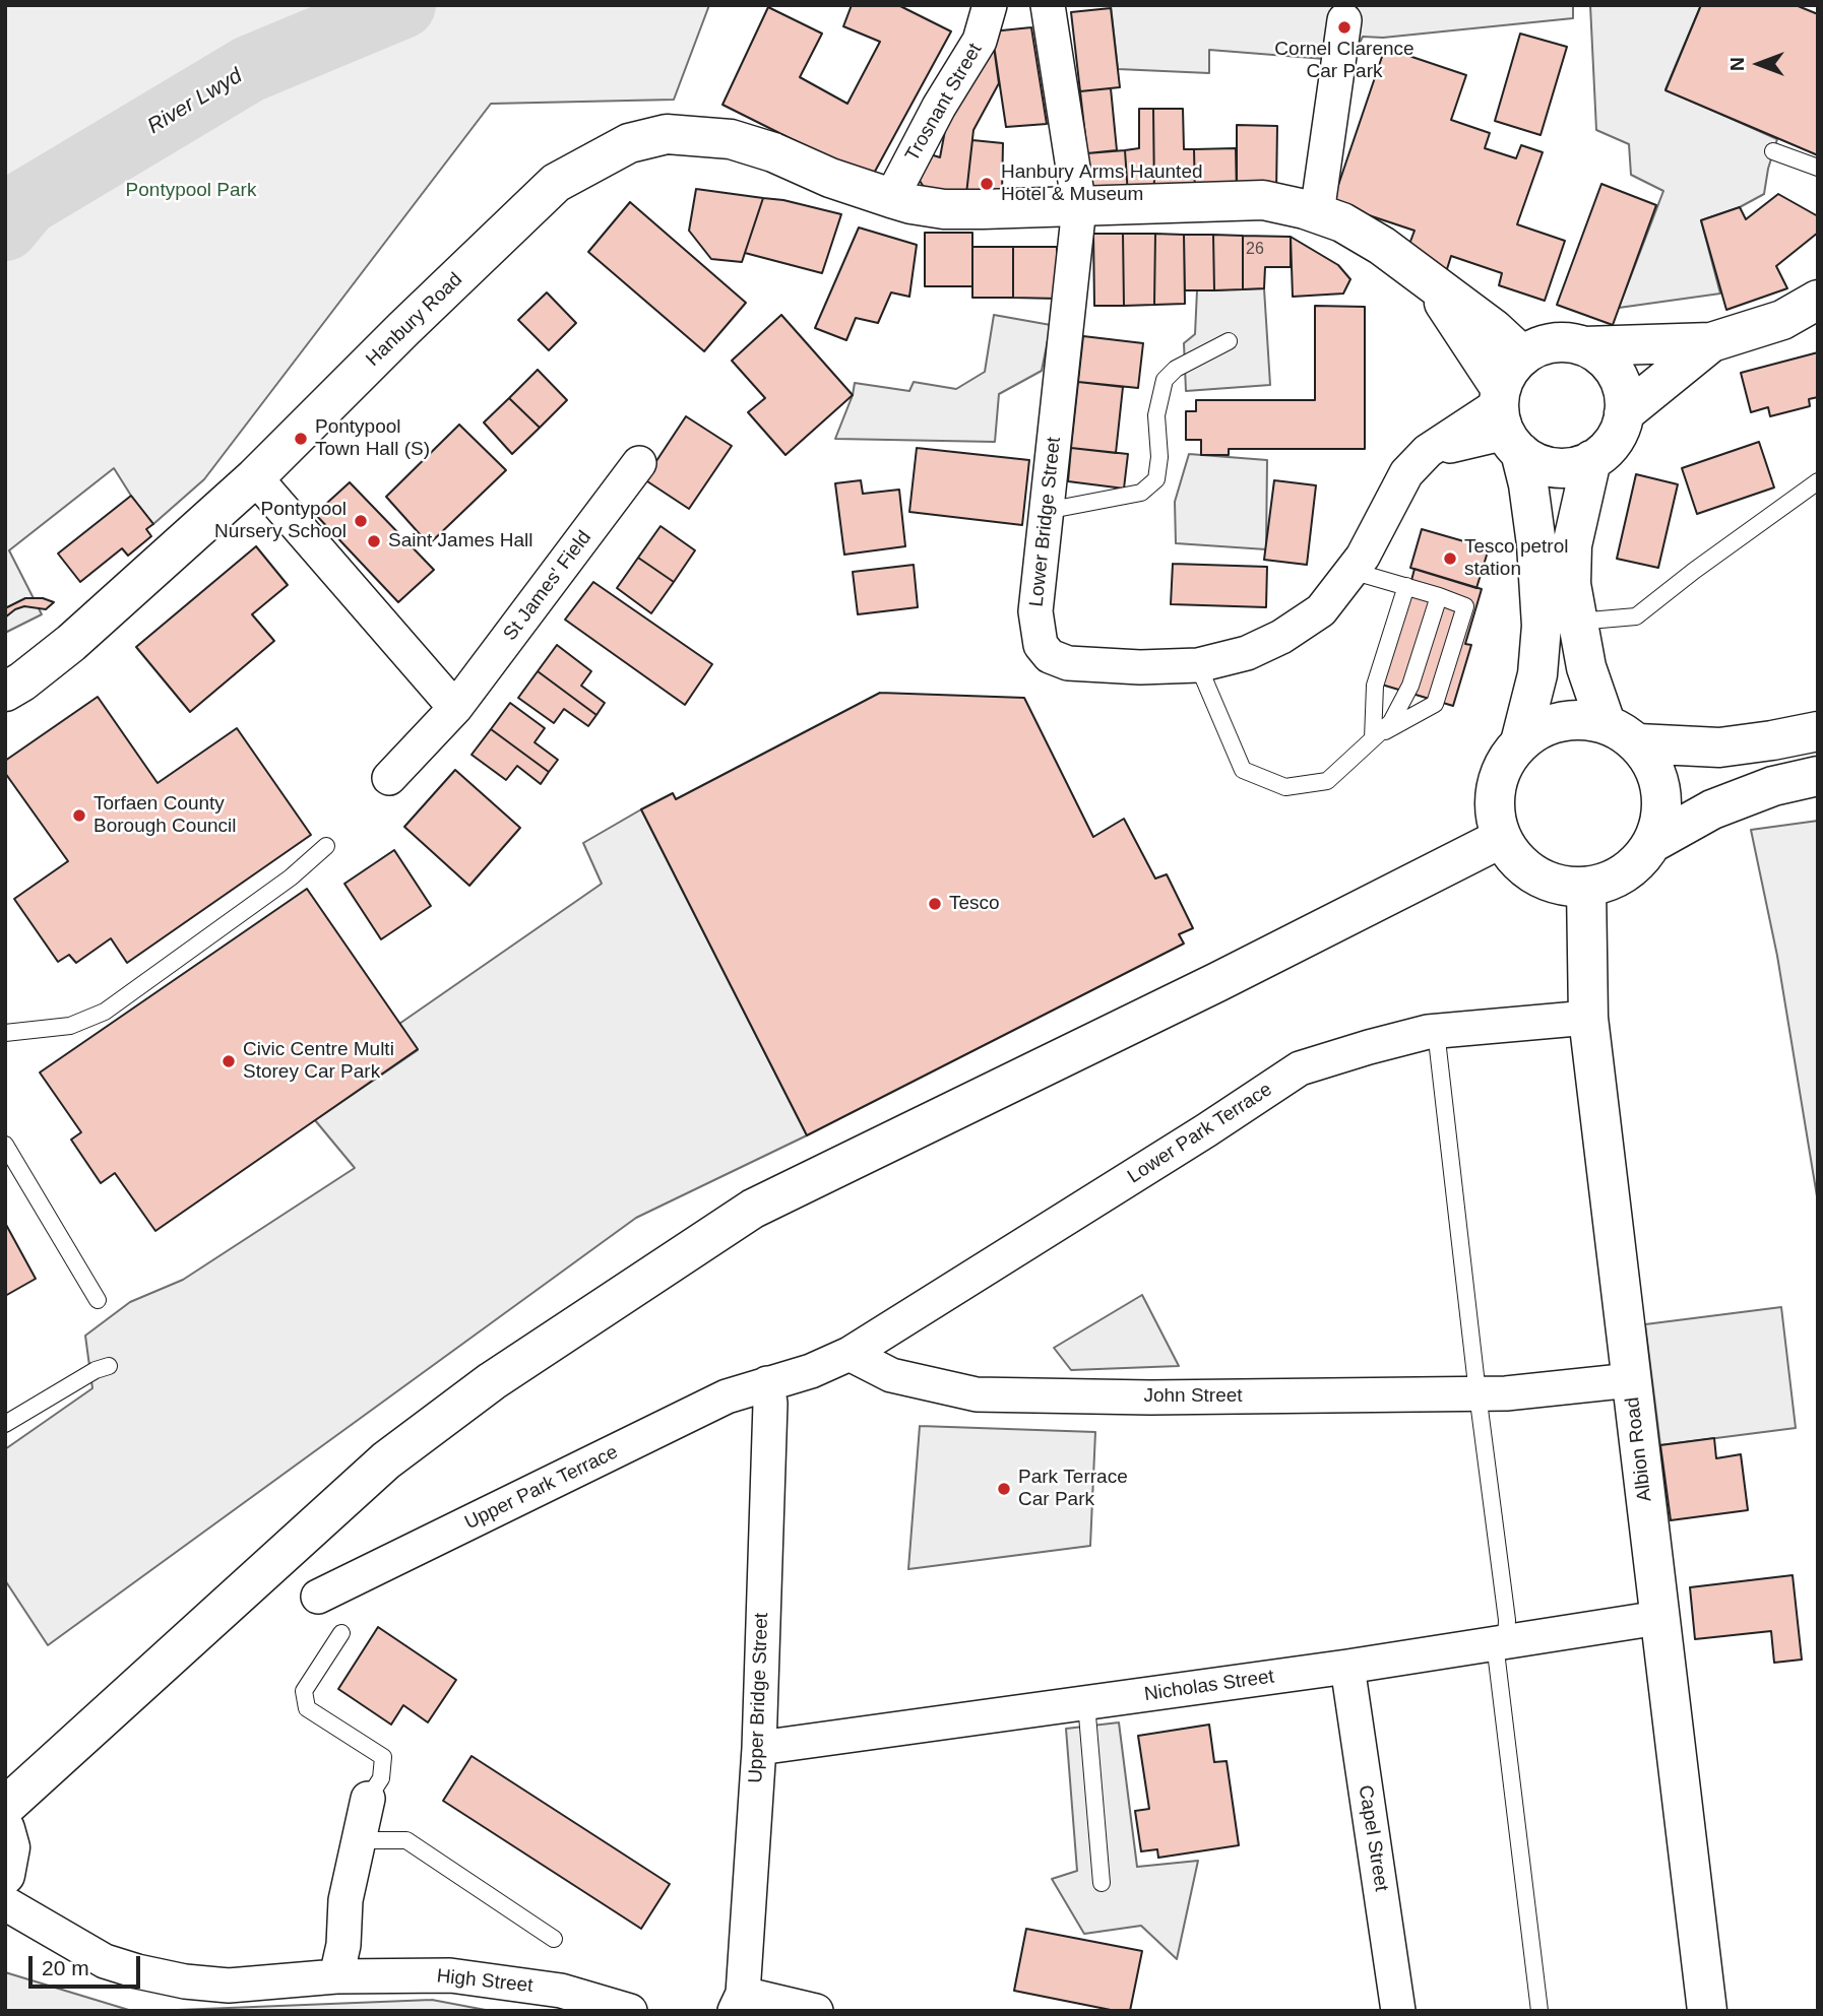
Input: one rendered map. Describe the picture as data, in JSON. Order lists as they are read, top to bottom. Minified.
{"streets":{"street":["Trosnant Street","Hanbury Road","Lower Bridge Street","St James' Field","Lower Park Terrace","John Street","Albion Road","Upper Park Terrace","Nicholas Street","Upper Bridge Street","Capel Street","High Street"]},"crossings":[["Trosnant Street","Hanbury Road"],["Hanbury Road","Lower Bridge Street"],["Lower Park Terrace","John Street"],["Lower Park Terrace","Albion Road"],["John Street","Albion Road"],["Albion Road","Nicholas Street"],["Upper Park Terrace","Upper Bridge Street"],["Nicholas Street","Upper Bridge Street"],["Nicholas Street","Capel Street"]],"water":["River Lwyd"],"parks":["Pontypool Park"],"places":["Cornel Clarence Car Park","Hanbury Arms Haunted Hotel & Museum","Pontypool Town Hall (S)","Pontypool Nursery School","Saint James Hall","Tesco petrol station","Torfaen County Borough Council","Tesco","Civic Centre Multi Storey Car Park","Park Terrace Car Park"],"house_numbers":["26"],"scale_bar":"20 m","north":"left"}
